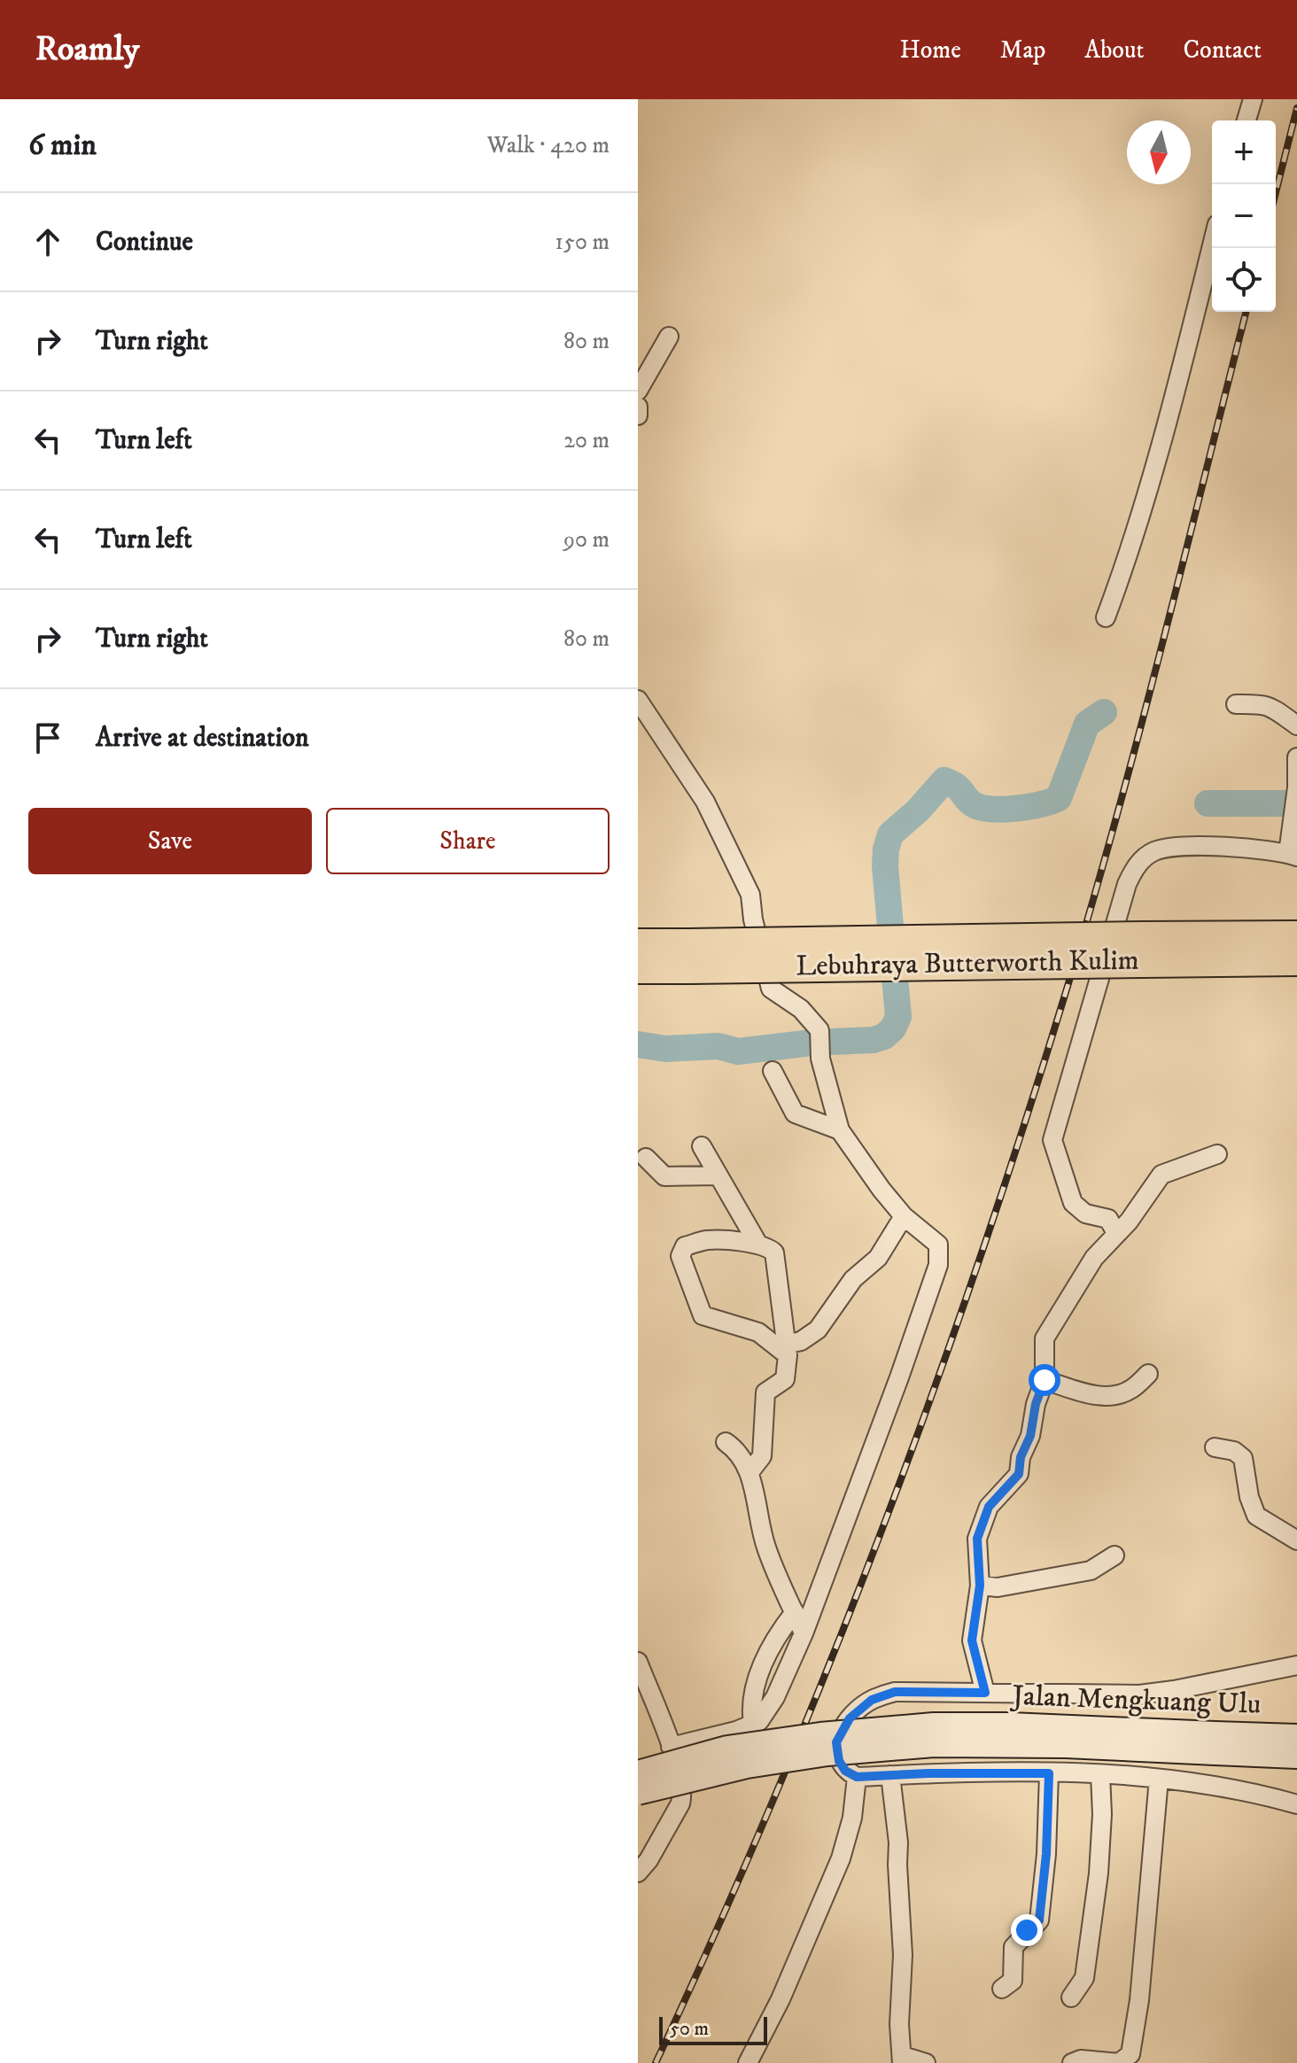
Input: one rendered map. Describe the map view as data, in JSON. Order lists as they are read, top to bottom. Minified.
{"streets":{"highway":["Lebuhraya Butterworth Kulim"],"main road":["Jalan Mengkuang Ulu"]},"scale_bar":"50 m","north":"bottom","page":{"header":"Roamly","nav":["Home","Map","About","Contact"],"heading":["6 min","Walk · 420 m"],"map_buttons":["+","−"],"list":[["Continue","150 m"],["Turn right","80 m"],["Turn left","20 m"],["Turn left","90 m"],["Turn right","80 m"],"Arrive at destination"],"buttons":["Save","Share"],"scale":"50 m"}}
